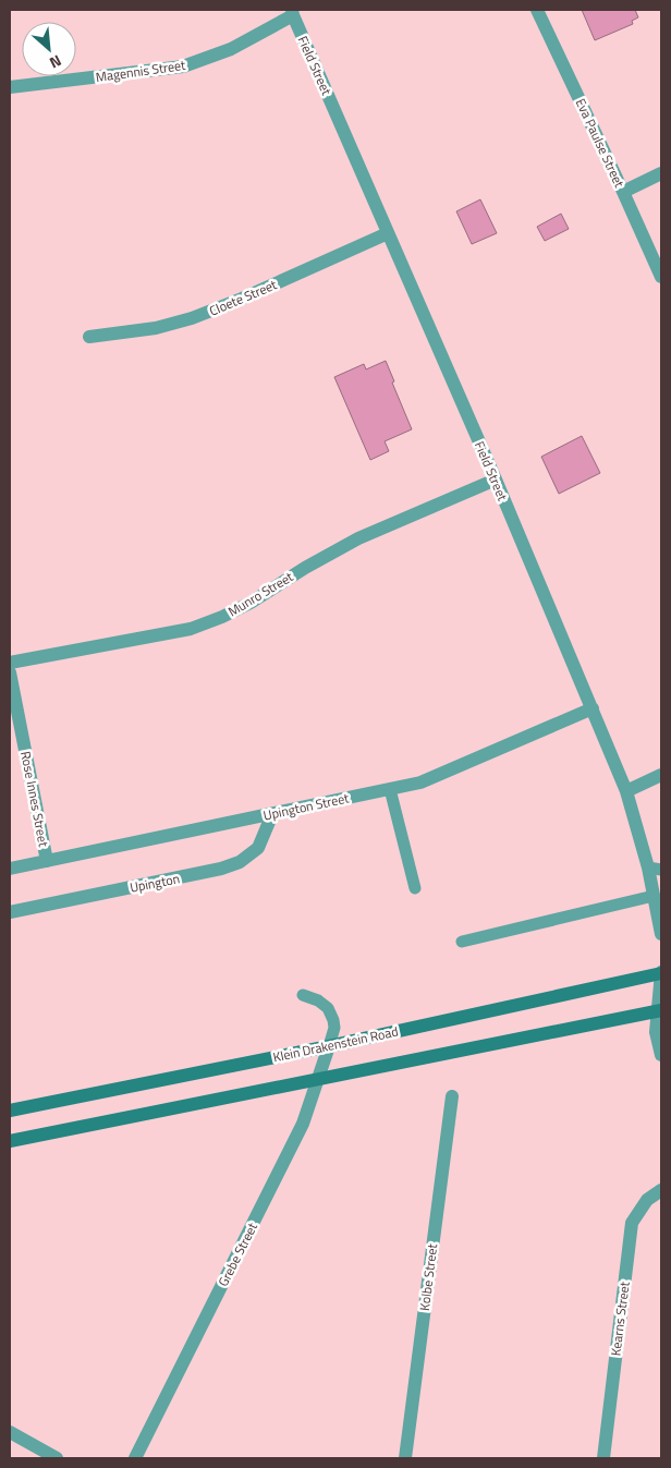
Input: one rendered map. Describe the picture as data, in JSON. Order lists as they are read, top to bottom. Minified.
{"streets":{"main road":["Klein Drakenstein Road"],"street":["Field Street","Magennis Street","Eva Paulse Street","Cloete Street","Munro Street","Rose Innes Street","Upington Street","Upington","Grebe Street","Kolbe Street","Kearns Street"]},"crossings":[["Field Street","Magennis Street"],["Field Street","Cloete Street"],["Field Street","Munro Street"],["Field Street","Upington Street"],["Rose Innes Street","Upington Street"],["Upington Street","Upington"],["Klein Drakenstein Road","Grebe Street"]],"north":"bottom right"}
